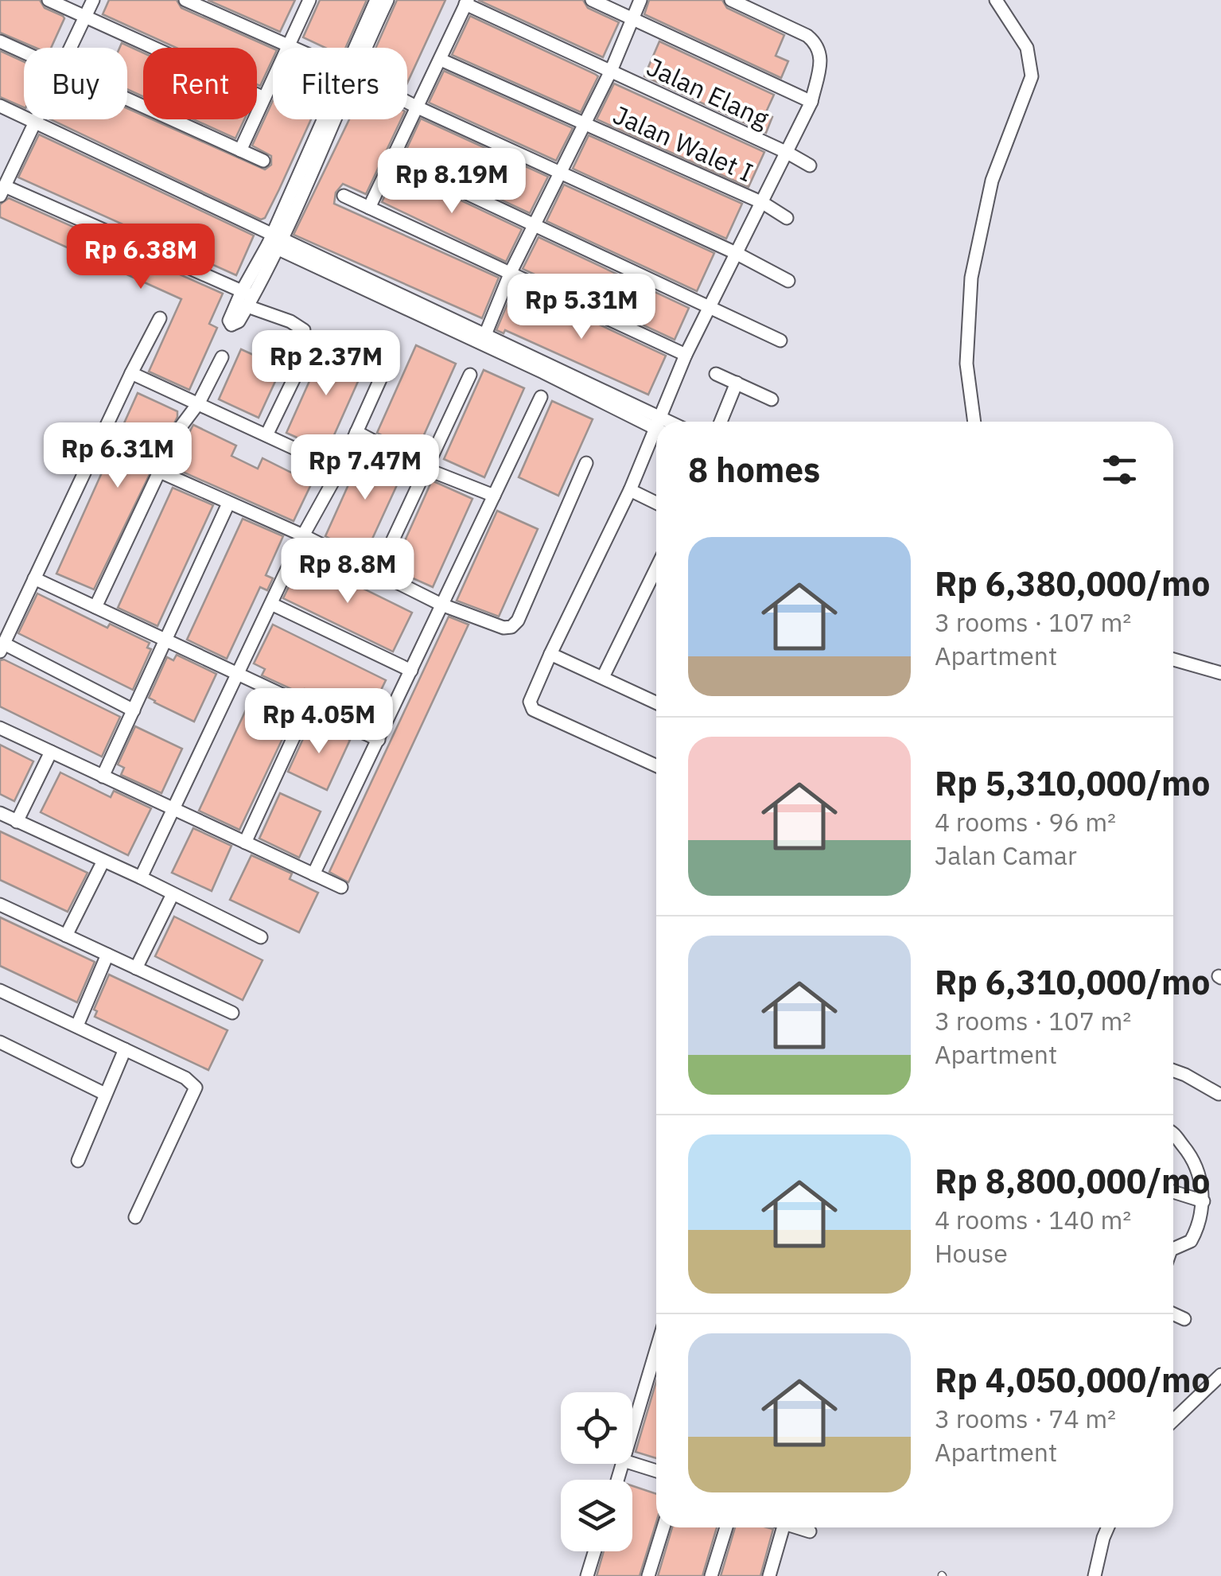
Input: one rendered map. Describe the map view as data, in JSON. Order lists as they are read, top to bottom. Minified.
{"streets":{"street":["Jalan Elang","Jalan Walet I"]},"page":{"chip":["Buy","Rent","Filters"],"price":["Rp 8.19M","Rp 6.38M","Rp 5.31M","Rp 2.37M","Rp 6.31M","Rp 7.47M","Rp 8.8M","Rp 4.05M"],"heading":"8 homes","list":[{"name":"Rp 6,380,000/mo","note":"3 rooms · 107 m² · Apartment"},{"name":"Rp 5,310,000/mo","note":"4 rooms · 96 m² · Jalan Camar"},{"name":"Rp 6,310,000/mo","note":"3 rooms · 107 m² · Apartment"},{"name":"Rp 8,800,000/mo","note":"4 rooms · 140 m² · House"},{"name":"Rp 4,050,000/mo","note":"3 rooms · 74 m² · Apartment"}]}}
